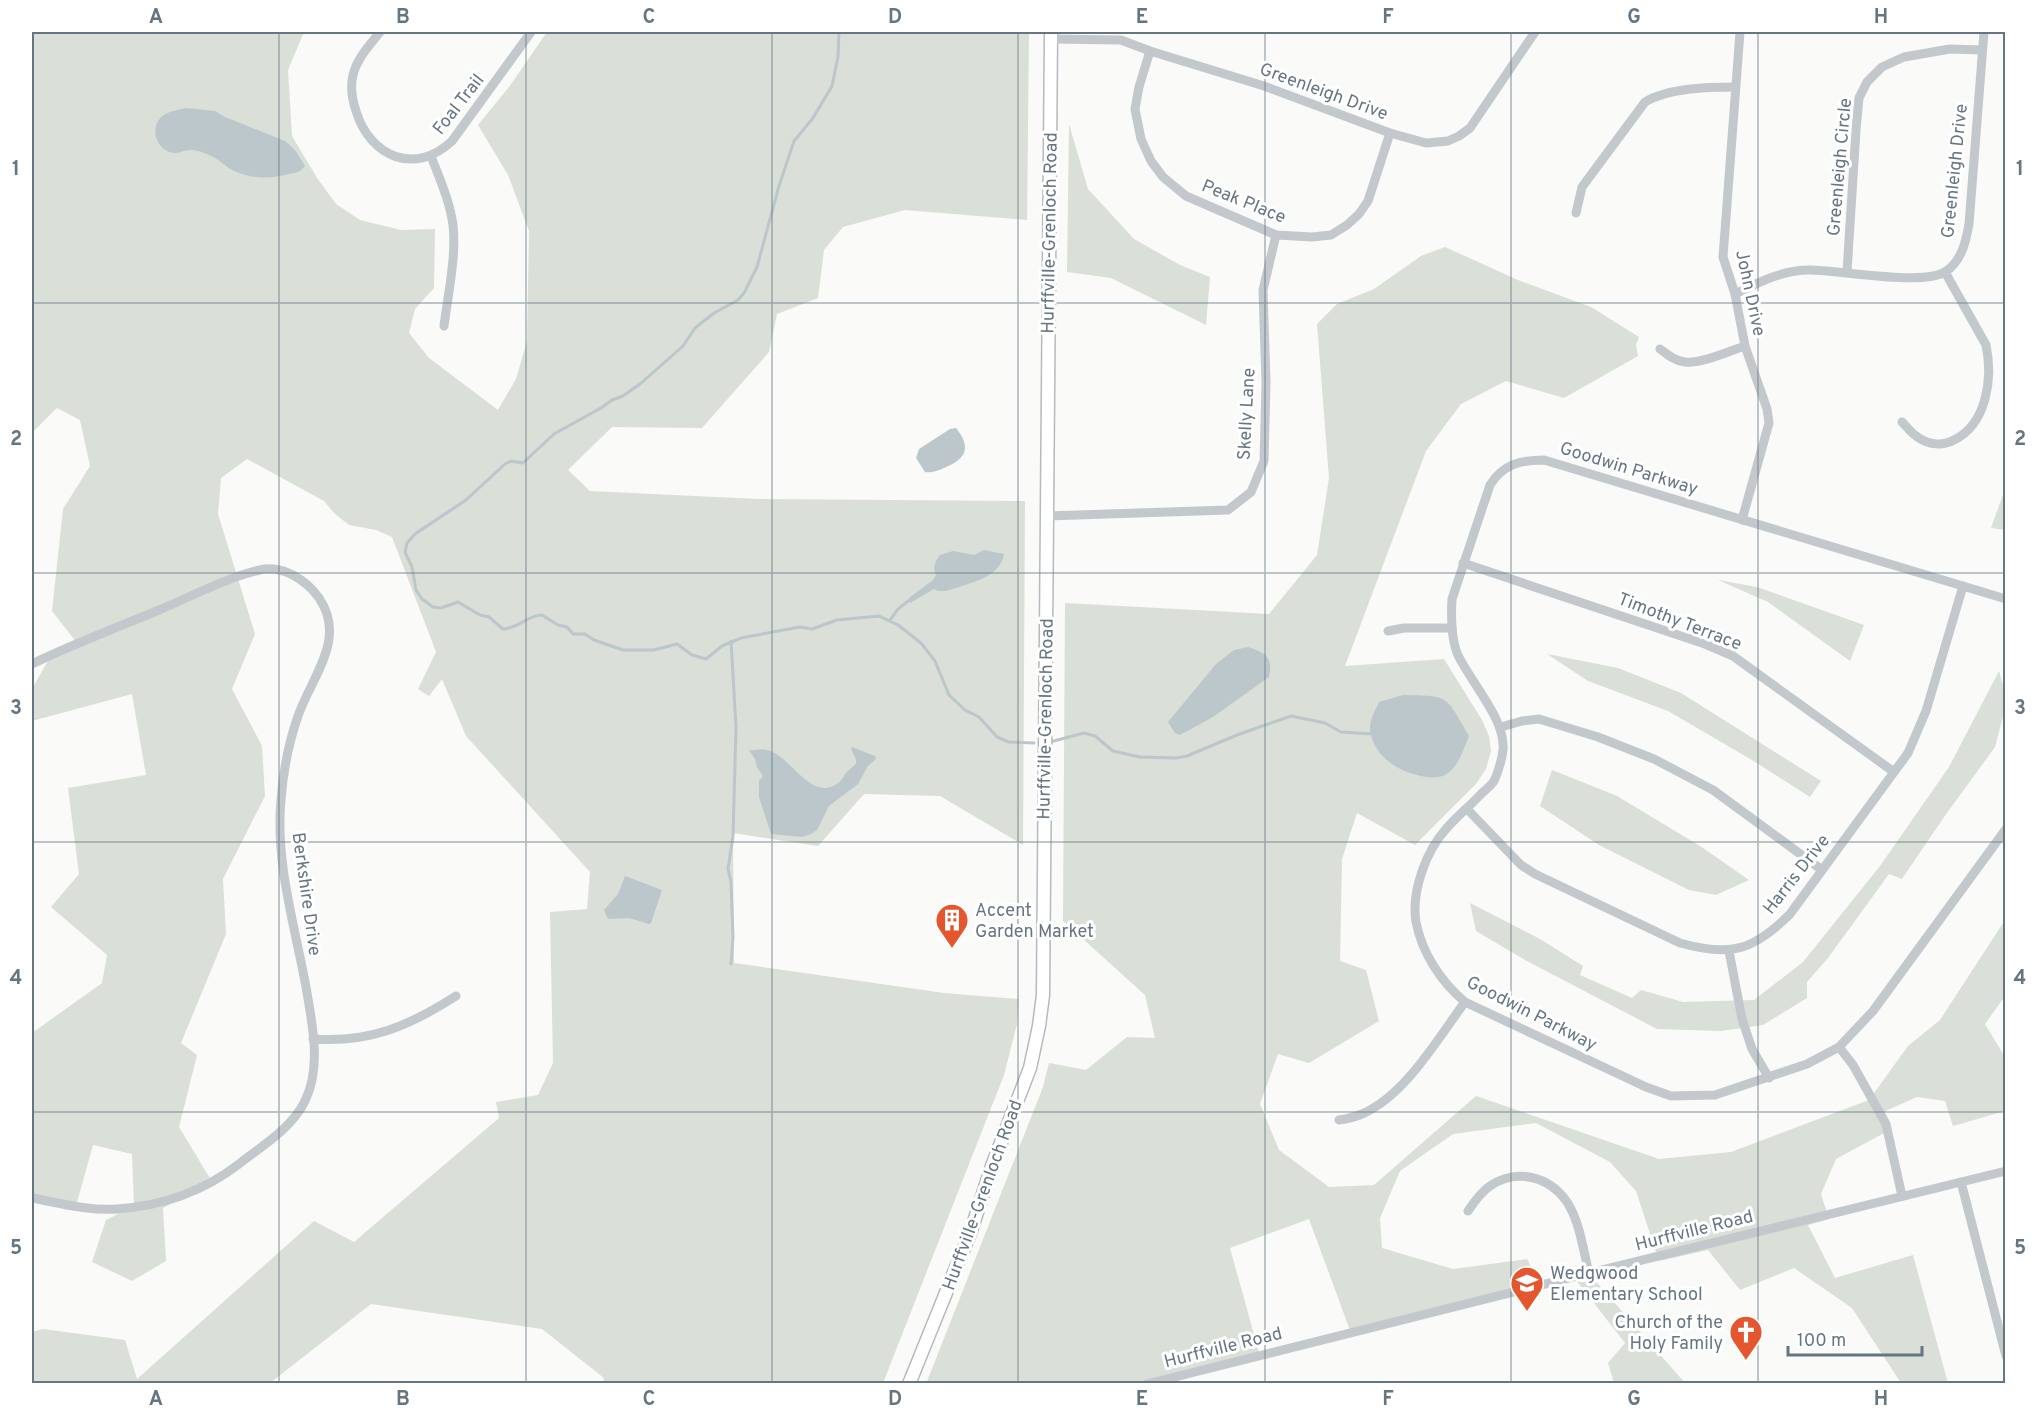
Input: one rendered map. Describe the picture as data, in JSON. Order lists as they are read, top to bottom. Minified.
{"streets":{"main road":["Hurffville-Grenloch Road"],"street":["Greenleigh Drive","Foal Trail","Greenleigh Circle","Peak Place","John Drive","Skelly Lane","Goodwin Parkway","Timothy Terrace","Harris Drive","Berkshire Drive","Hurffville Road"]},"crossings":[["Greenleigh Drive","Greenleigh Circle"],["Greenleigh Drive","Peak Place"],["Greenleigh Drive","Hurffville-Grenloch Road"],["Peak Place","Skelly Lane"],["Hurffville-Grenloch Road","Skelly Lane"],["John Drive","Goodwin Parkway"],["Goodwin Parkway","Timothy Terrace"],["Goodwin Parkway","Harris Drive"],["Timothy Terrace","Harris Drive"]],"places":{"building":["Accent Garden Market"],"school or university":["Wedgwood Elementary School"],"church":["Church of the Holy Family"]},"scale_bar":"100 m","grid":{"columns":["A","B","C","D","E","F","G","H"],"rows":["1","2","3","4","5"]}}
